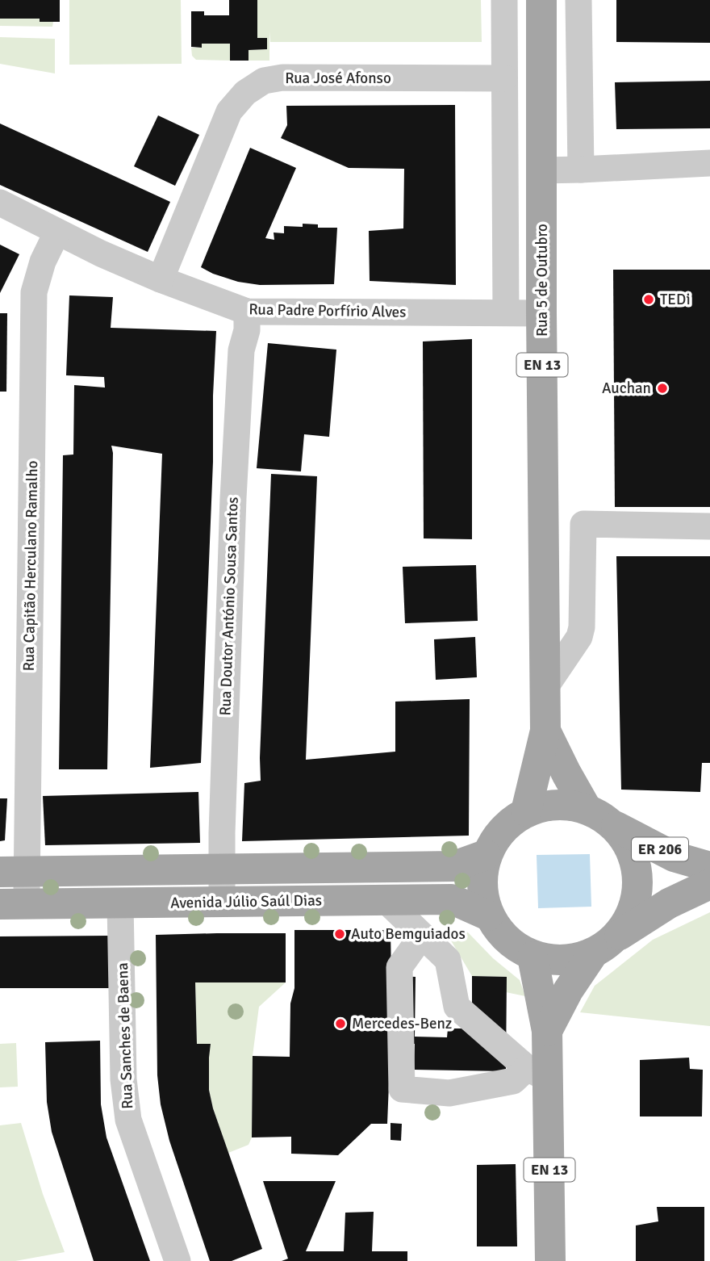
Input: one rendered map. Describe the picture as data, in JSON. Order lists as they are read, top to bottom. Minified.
{"streets":{"main road":["Rua 5 de Outubro","EN 13","ER 206","Avenida Júlio Saúl Dias"],"street":["Rua José Afonso","Rua Padre Porfírio Alves","Rua Capitão Herculano Ramalho","Rua Doutor António Sousa Santos","Rua Sanches de Baena"]},"crossings":[["Rua José Afonso","Rua Padre Porfírio Alves"],["Rua 5 de Outubro","Rua Padre Porfírio Alves"],["Rua 5 de Outubro","EN 13"],["Rua 5 de Outubro","ER 206"],["Rua 5 de Outubro","Avenida Júlio Saúl Dias"],["Rua Padre Porfírio Alves","Rua Capitão Herculano Ramalho"],["Rua Padre Porfírio Alves","Rua Doutor António Sousa Santos"],["EN 13","ER 206"],["EN 13","Avenida Júlio Saúl Dias"],["Rua Capitão Herculano Ramalho","Avenida Júlio Saúl Dias"],["Rua Doutor António Sousa Santos","Avenida Júlio Saúl Dias"],["ER 206","Avenida Júlio Saúl Dias"],["Avenida Júlio Saúl Dias","Rua Sanches de Baena"]],"places":["TEDi","Auchan","Auto Bemguiados","Mercedes-Benz"]}
